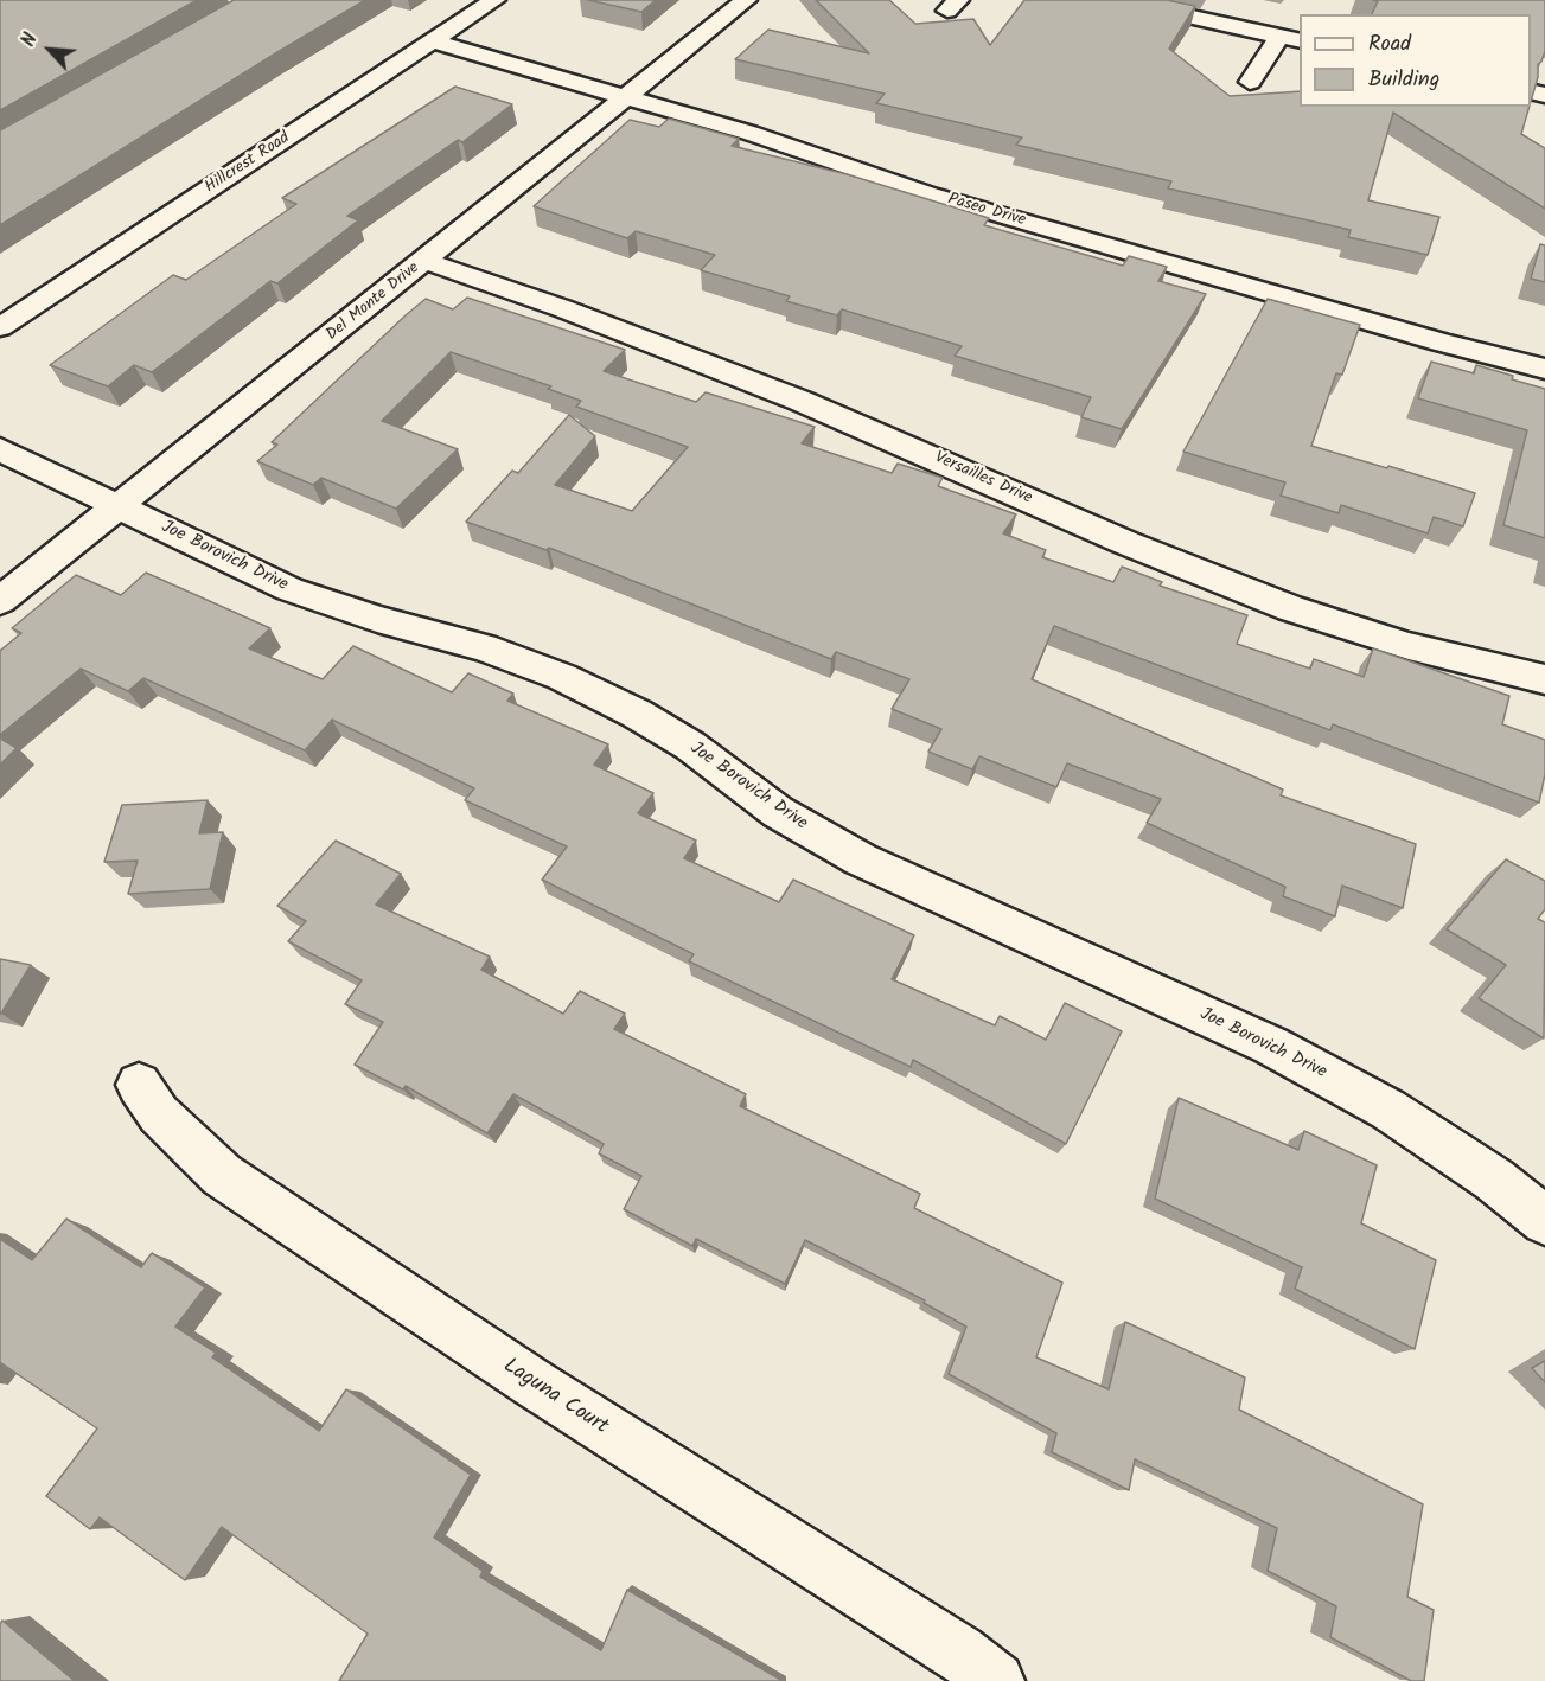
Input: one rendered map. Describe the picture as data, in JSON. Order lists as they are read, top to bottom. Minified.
{"streets":{"street":["Hillcrest Road","Paseo Drive","Del Monte Drive","Versailles Drive","Joe Borovich Drive","Laguna Court"]},"crossings":[["Hillcrest Road","Paseo Drive"],["Paseo Drive","Del Monte Drive"],["Del Monte Drive","Versailles Drive"],["Del Monte Drive","Joe Borovich Drive"]],"legend":["Road","Building"],"north":"top left"}
